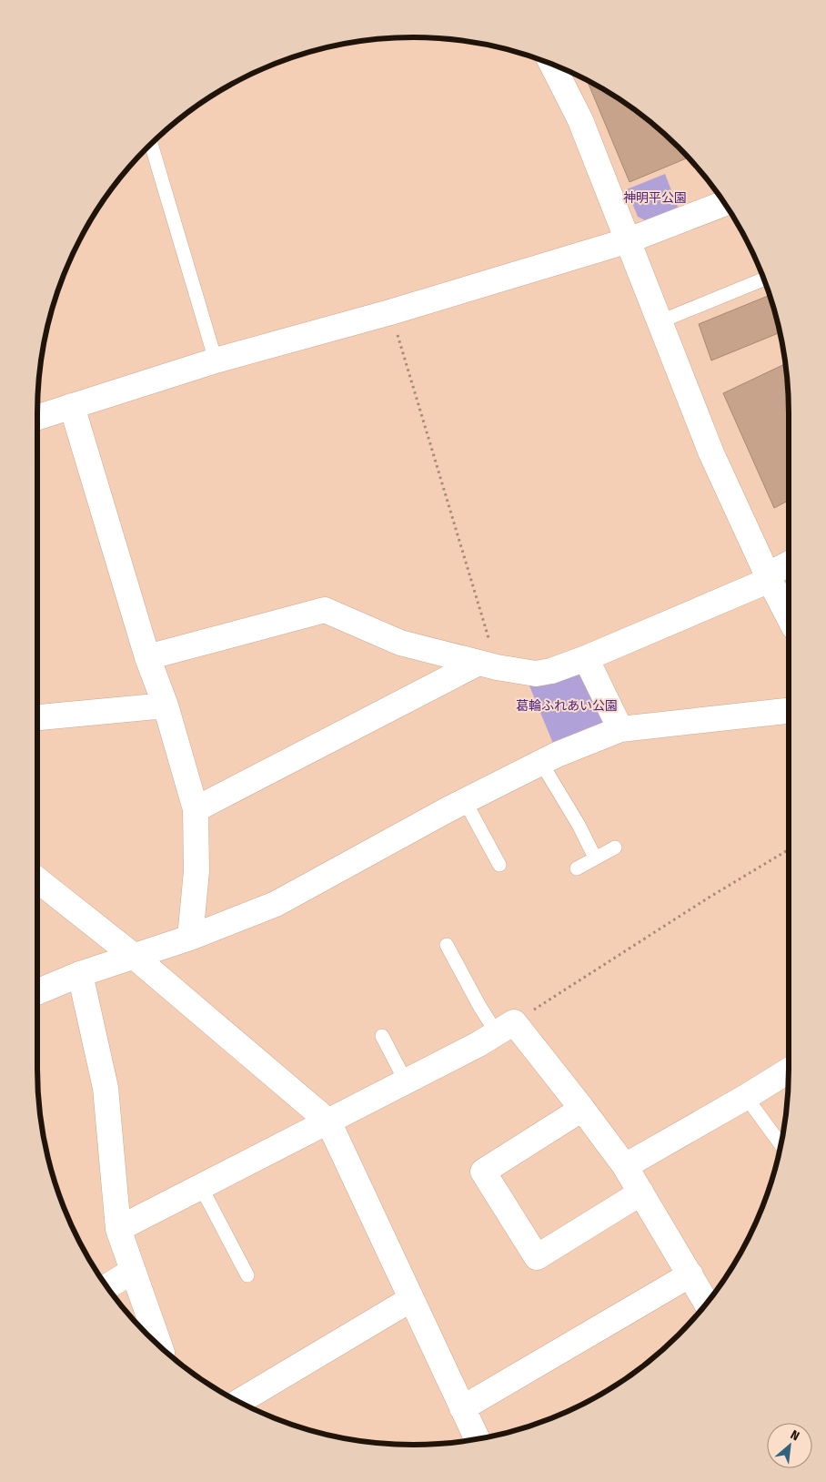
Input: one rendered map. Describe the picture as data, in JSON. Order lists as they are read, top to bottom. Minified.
{"parks":["神明平公園","葛輪ふれあい公園"],"north":"top right"}
